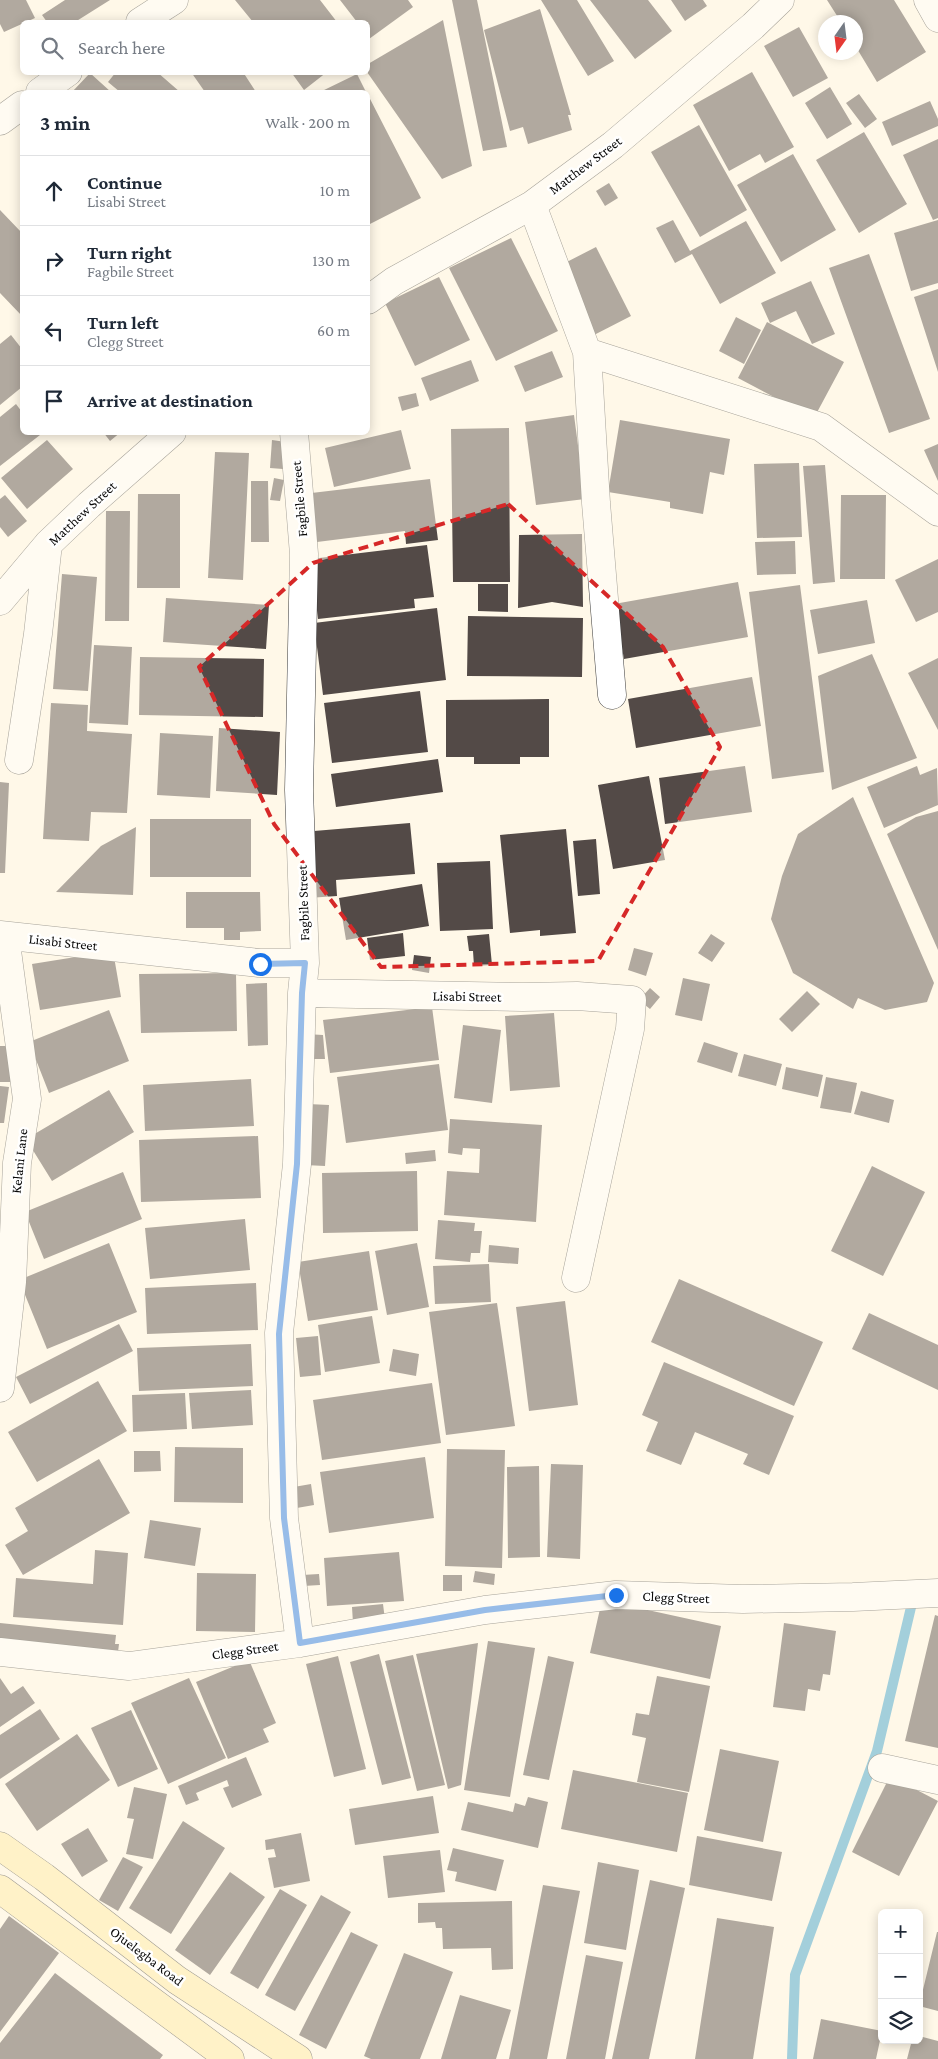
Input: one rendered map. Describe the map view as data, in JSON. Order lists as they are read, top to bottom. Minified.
{"streets":{"main road":["Ojuelegba Road"],"street":["Matthew Street","Fagbile Street","Lisabi Street","Kelani Lane","Clegg Street"]},"crossings":[["Fagbile Street","Lisabi Street"],["Fagbile Street","Clegg Street"],["Lisabi Street","Kelani Lane"]],"north":"bottom","page":{"search":"Search here","heading":["3 min","Walk · 200 m"],"list":[["Continue","Lisabi Street","10 m"],["Turn right","Fagbile Street","130 m"],["Turn left","Clegg Street","60 m"],"Arrive at destination"],"map_buttons":["+","−"]}}
